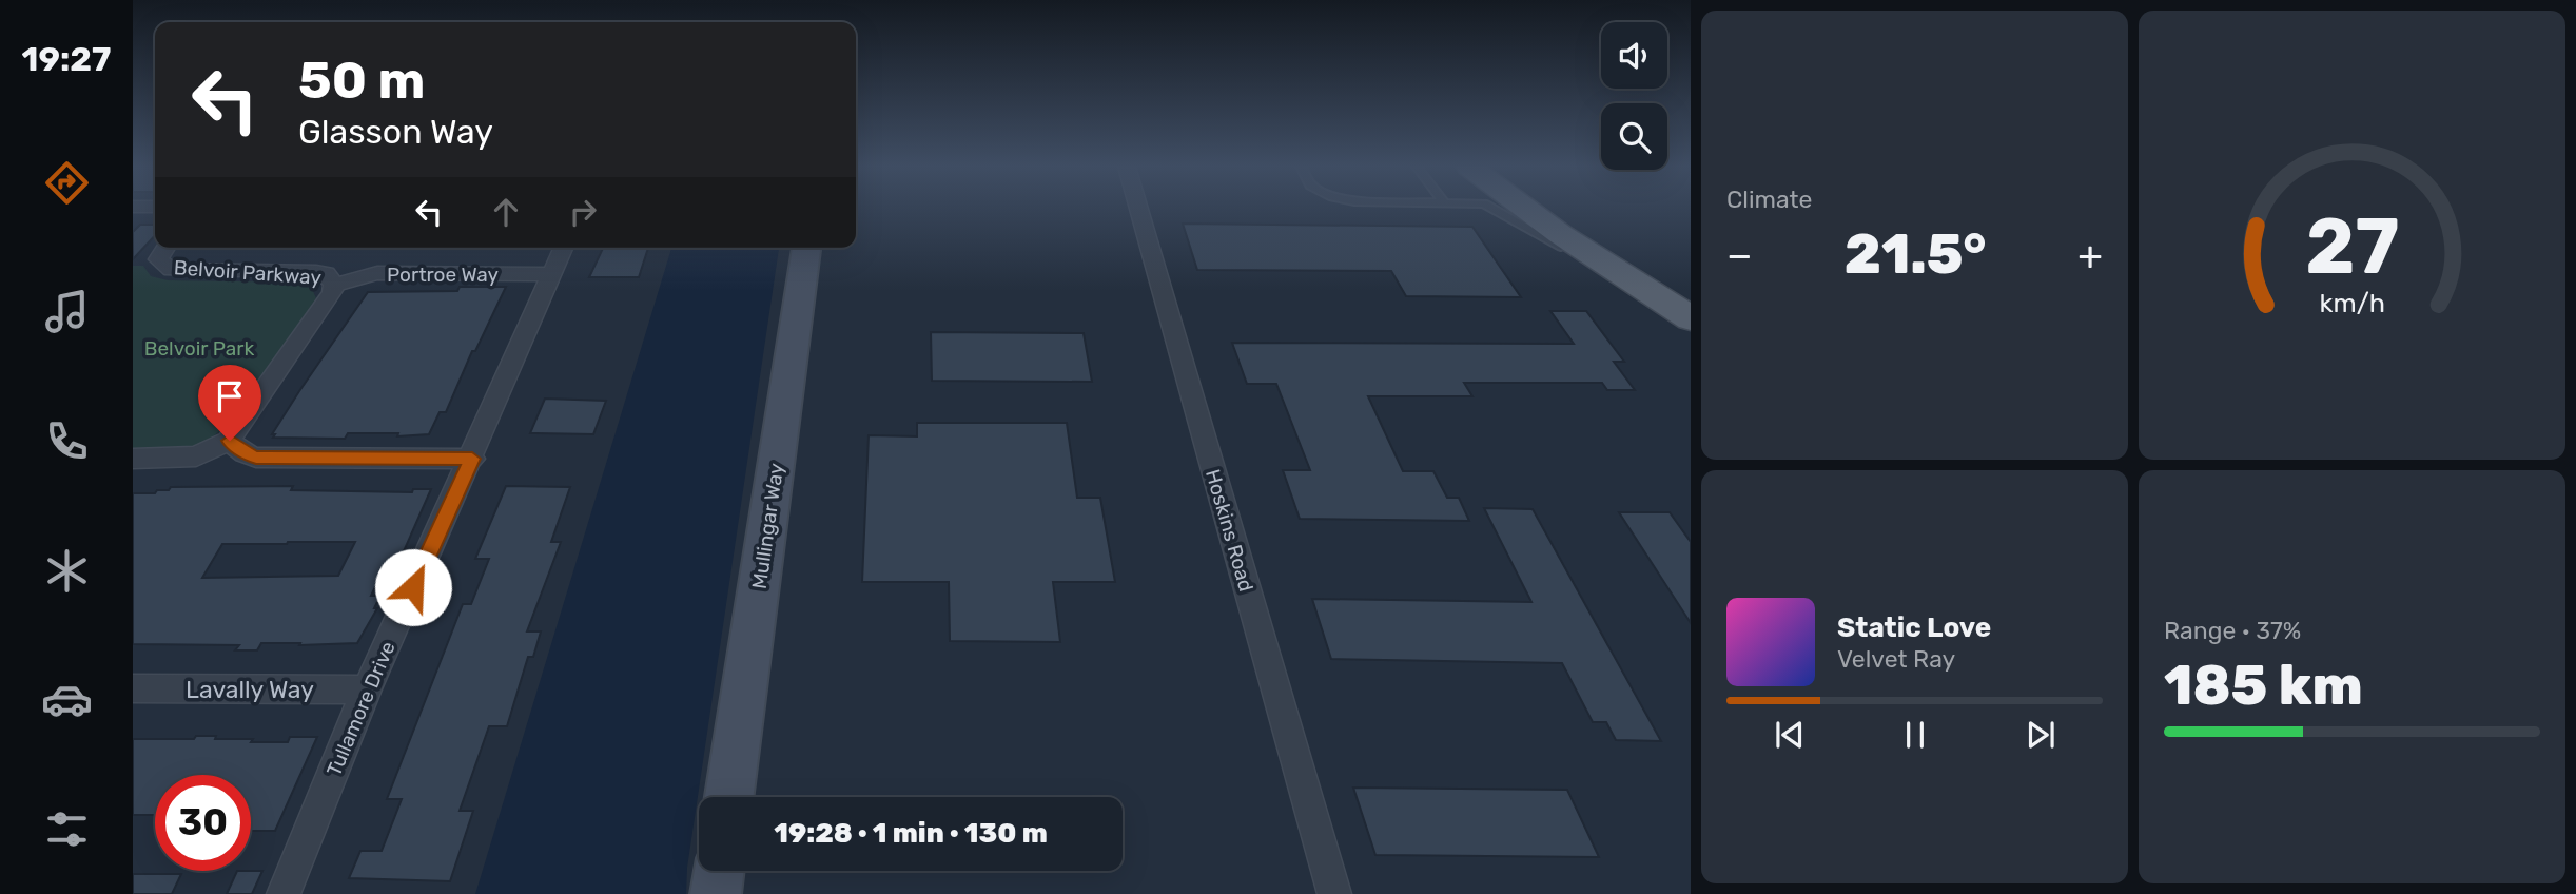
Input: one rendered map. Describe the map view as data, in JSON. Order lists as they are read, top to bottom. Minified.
{"streets":{"street":["Belvoir Parkway","Portroe Way","Mullingar Way","Hoskins Road","Lavally Way","Tullamore Drive"]},"crossings":[["Belvoir Parkway","Portroe Way"],["Portroe Way","Tullamore Drive"],["Lavally Way","Tullamore Drive"]],"parks":["Belvoir Park"],"page":{"tabs":"19:27","tile":["Climate",["Range · 37%","185 km"]],"turn":["50 m","Glasson Way"],"heat":["−","21.5°","+"],"song":["Static Love","Velvet Ray"],"limit":"30","trip":"19:28 · 1 min · 130 m","gauge":["27","km/h"]}}
